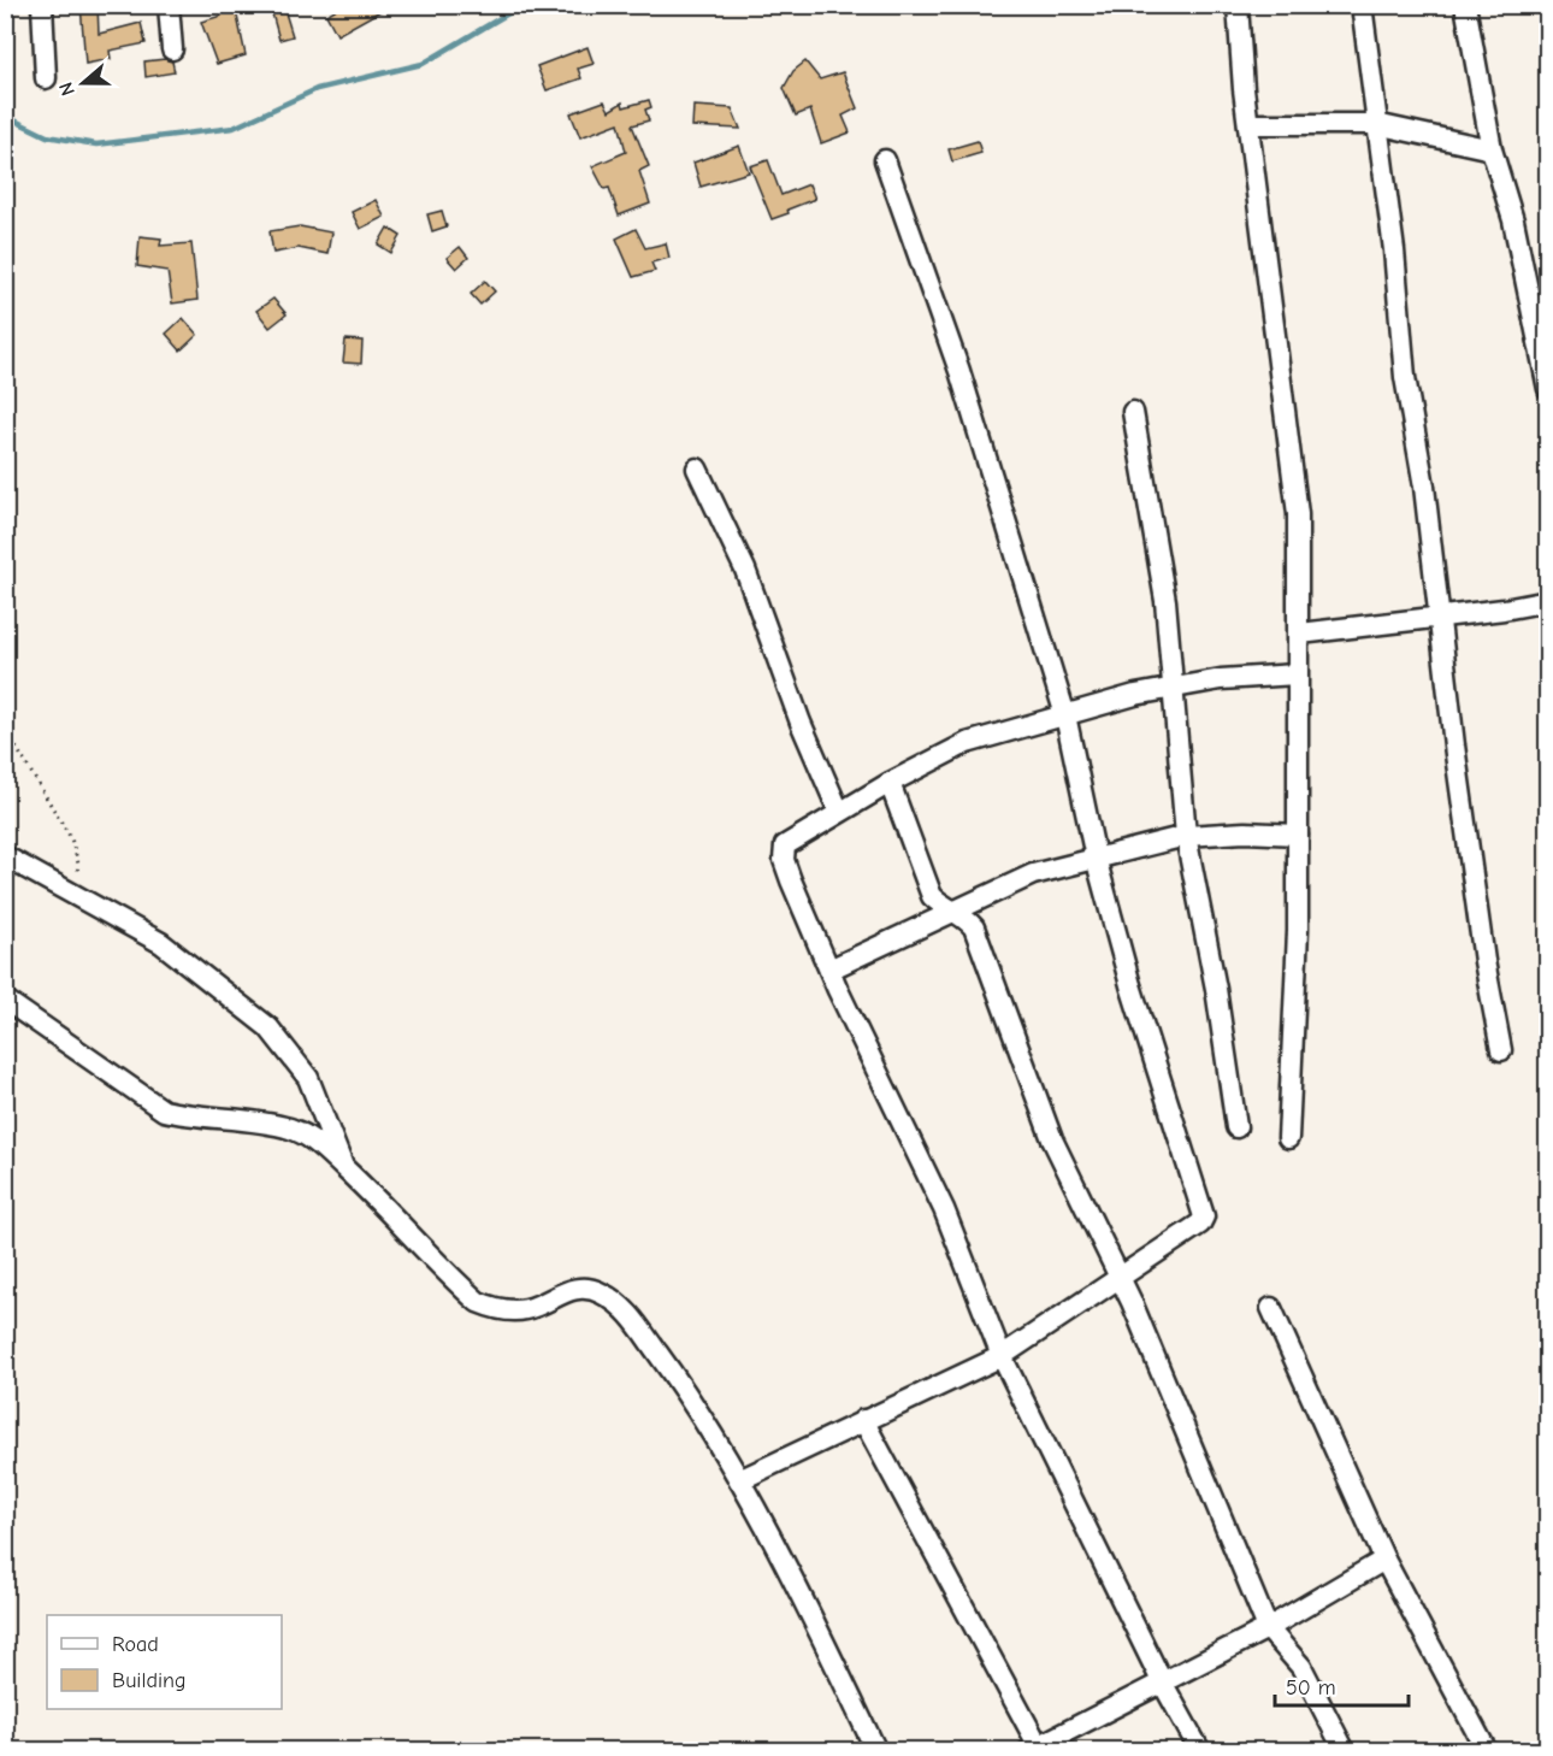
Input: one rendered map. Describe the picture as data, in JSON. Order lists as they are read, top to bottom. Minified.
{"legend":["Road","Building"],"scale_bar":"50 m","north":"left"}
